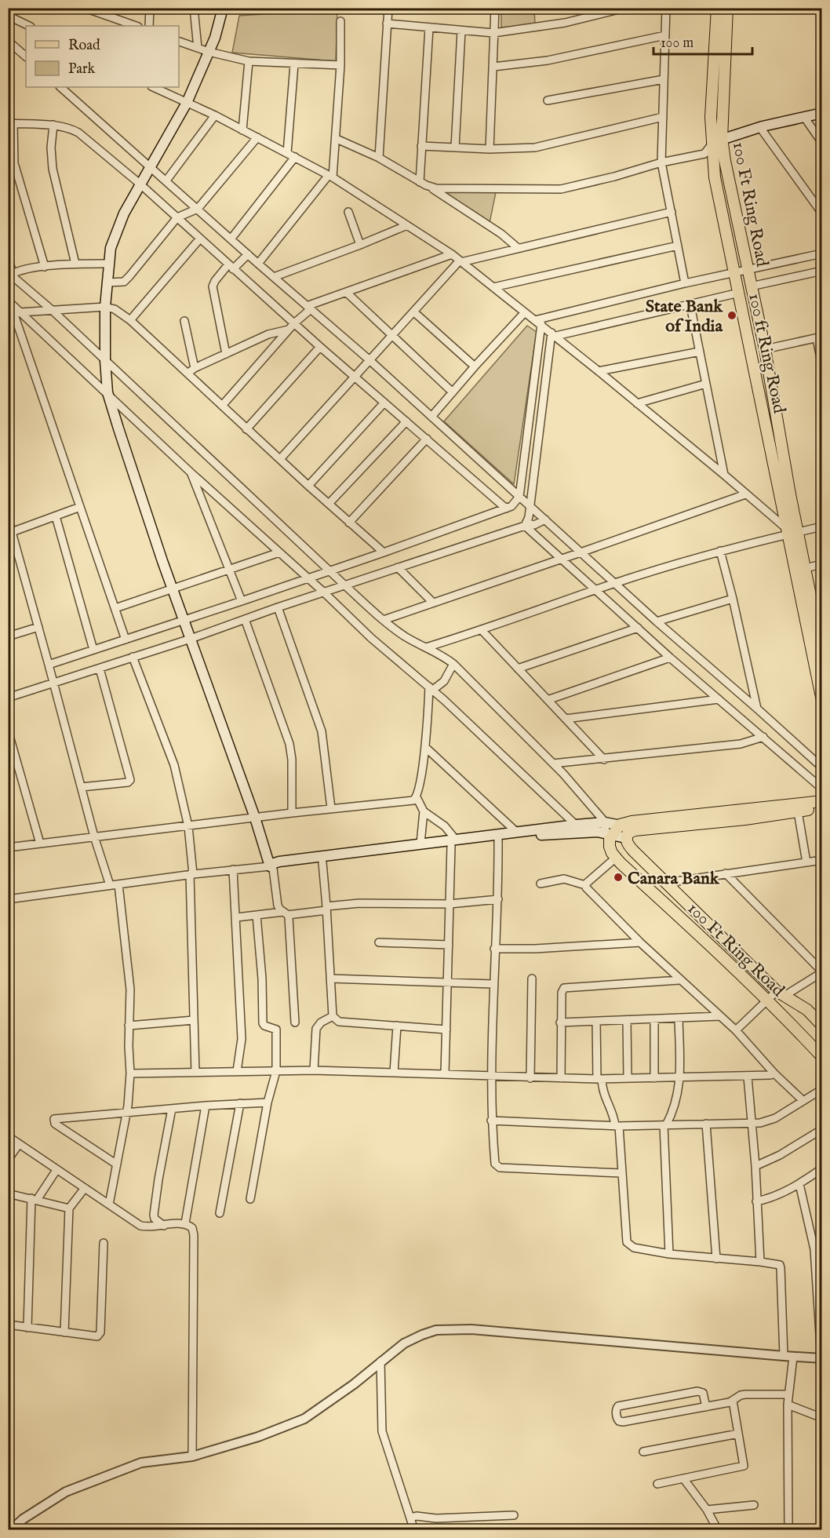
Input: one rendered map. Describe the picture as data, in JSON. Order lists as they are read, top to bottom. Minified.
{"streets":{"main road":["100 Ft Ring Road","100 ft Ring Road"]},"crossings":[["100 Ft Ring Road","100 ft Ring Road"]],"places":["State Bank of India","Canara Bank"],"legend":["Road","Park"],"scale_bar":"100 m"}
